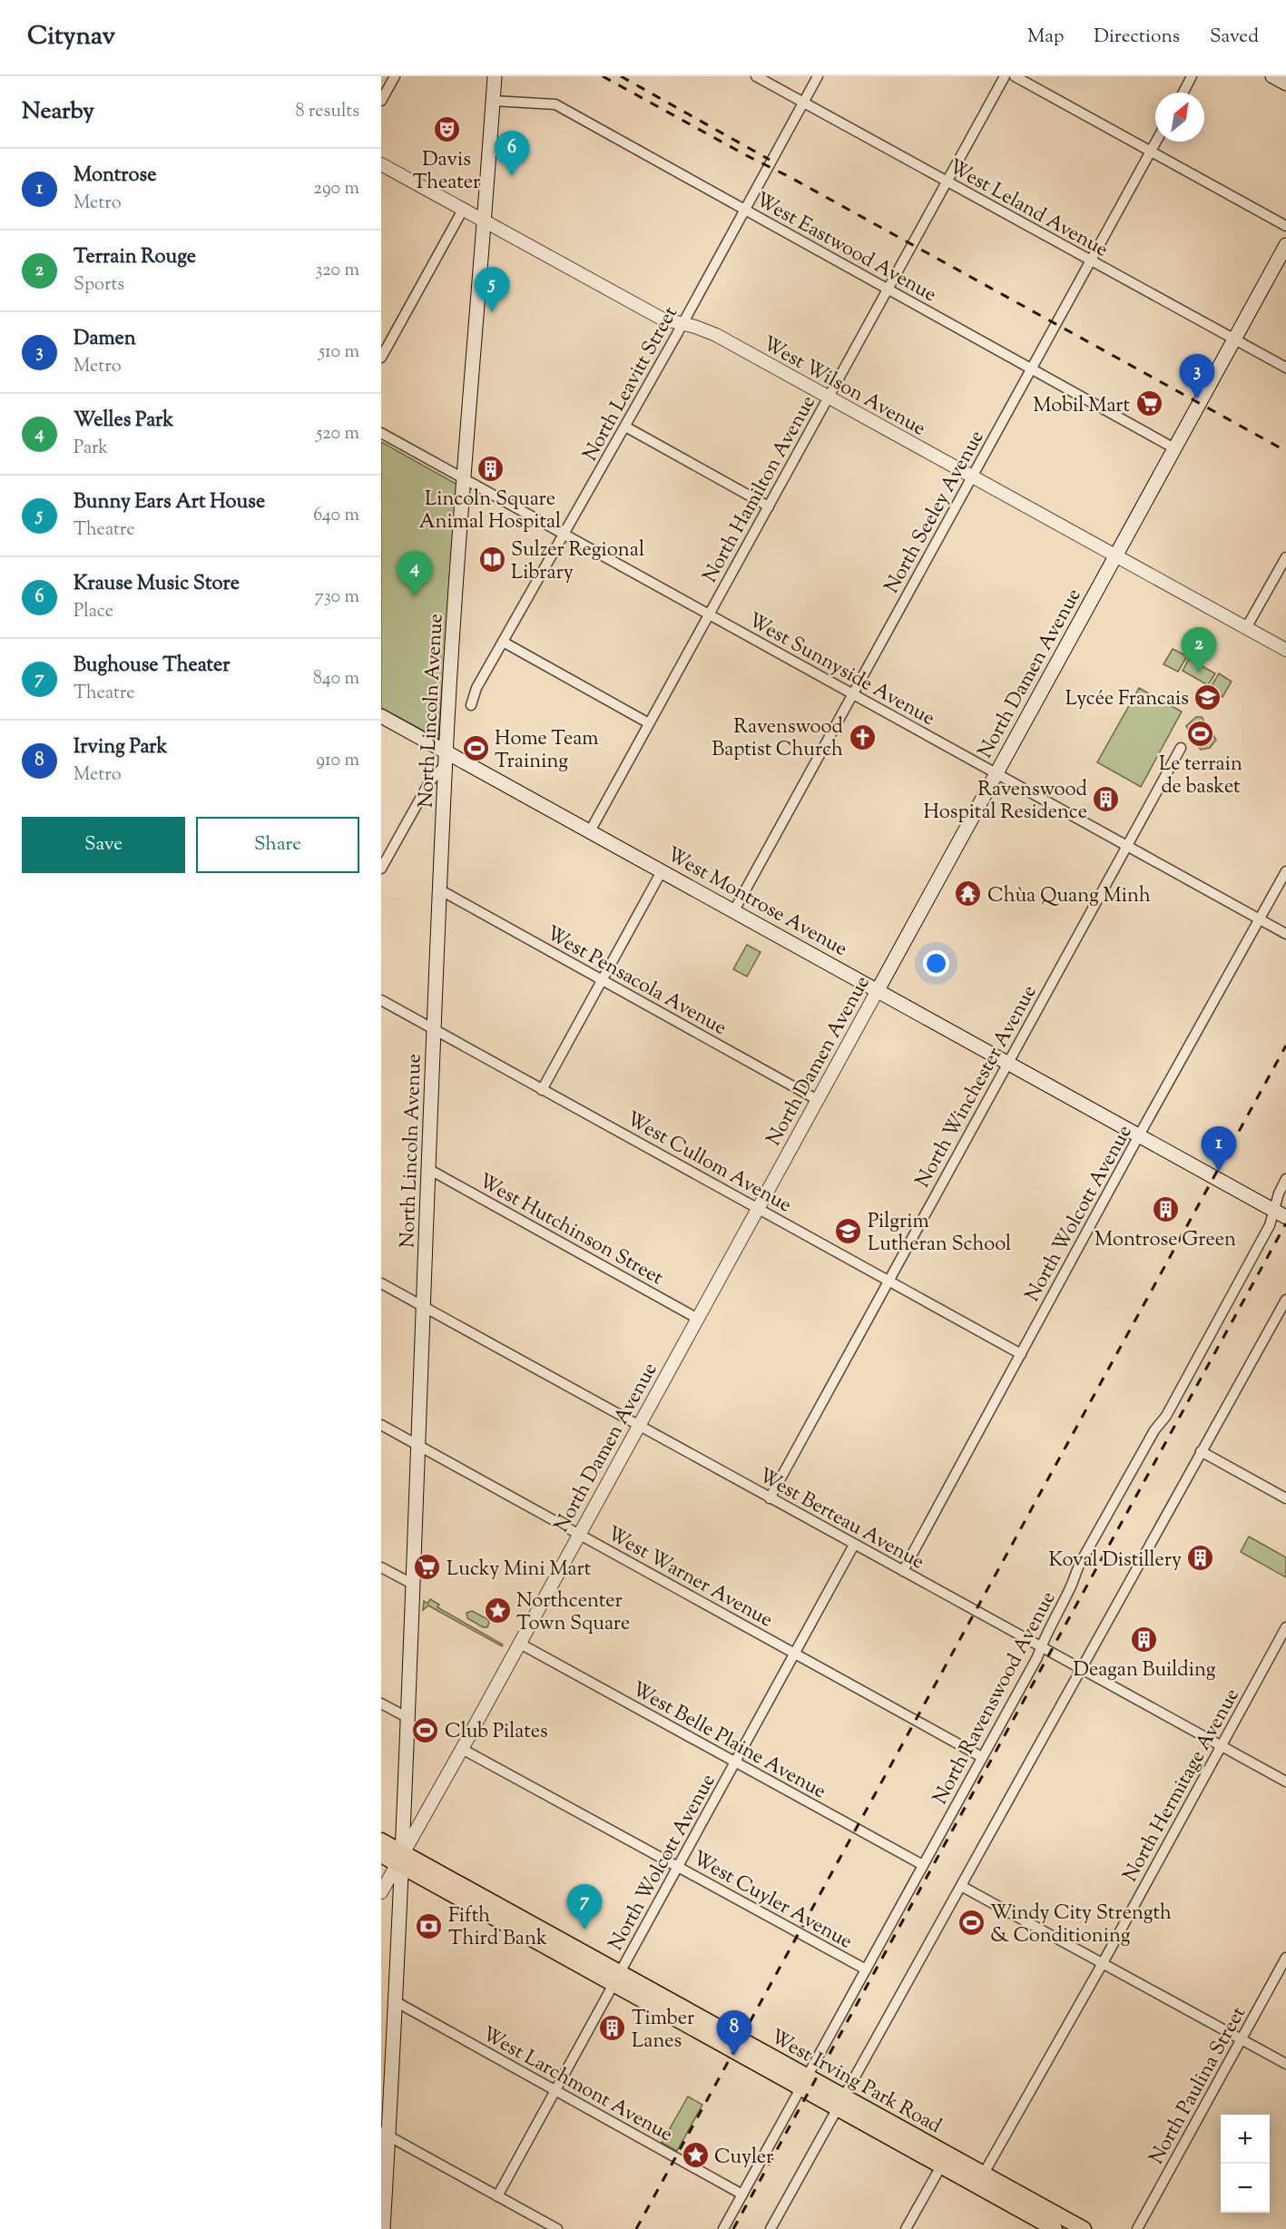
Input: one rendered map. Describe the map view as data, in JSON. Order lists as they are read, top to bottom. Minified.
{"streets":{"main road":["North Damen Avenue","North Lincoln Avenue","West Montrose Avenue","West Irving Park Road"],"street":["West Leland Avenue","West Eastwood Avenue","North Leavitt Street","West Wilson Avenue","North Hamilton Avenue","North Seeley Avenue","West Sunnyside Avenue","West Pensacola Avenue","North Winchester Avenue","West Cullom Avenue","North Wolcott Avenue","West Hutchinson Street","West Berteau Avenue","West Warner Avenue","North Ravenswood Avenue","West Belle Plaine Avenue","North Hermitage Avenue","West Cuyler Avenue","West Larchmont Avenue","North Paulina Street"]},"crossings":[["West Leland Avenue","North Leavitt Street"],["West Leland Avenue","North Hamilton Avenue"],["West Leland Avenue","North Seeley Avenue"],["West Leland Avenue","North Damen Avenue"],["West Eastwood Avenue","North Leavitt Street"],["West Eastwood Avenue","North Hamilton Avenue"],["West Eastwood Avenue","North Seeley Avenue"],["West Eastwood Avenue","North Damen Avenue"],["West Eastwood Avenue","North Lincoln Avenue"],["North Leavitt Street","West Wilson Avenue"],["North Leavitt Street","West Sunnyside Avenue"],["West Wilson Avenue","North Hamilton Avenue"],["West Wilson Avenue","North Seeley Avenue"],["West Wilson Avenue","North Damen Avenue"],["West Wilson Avenue","North Lincoln Avenue"],["North Hamilton Avenue","West Sunnyside Avenue"],["North Hamilton Avenue","West Montrose Avenue"],["North Seeley Avenue","West Sunnyside Avenue"],["North Seeley Avenue","West Montrose Avenue"],["West Sunnyside Avenue","North Damen Avenue"],["West Sunnyside Avenue","North Lincoln Avenue"],["West Sunnyside Avenue","North Winchester Avenue"],["West Sunnyside Avenue","North Wolcott Avenue"],["North Damen Avenue","North Lincoln Avenue"],["North Damen Avenue","West Montrose Avenue"],["North Damen Avenue","West Pensacola Avenue"],["North Damen Avenue","West Cullom Avenue"],["North Damen Avenue","West Hutchinson Street"],["North Damen Avenue","West Berteau Avenue"],["North Damen Avenue","West Warner Avenue"],["North Damen Avenue","West Belle Plaine Avenue"],["North Damen Avenue","West Cuyler Avenue"],["North Damen Avenue","West Irving Park Road"],["North Lincoln Avenue","West Montrose Avenue"],["North Lincoln Avenue","West Pensacola Avenue"],["North Lincoln Avenue","West Cullom Avenue"],["North Lincoln Avenue","West Hutchinson Street"],["North Lincoln Avenue","West Berteau Avenue"],["North Lincoln Avenue","West Warner Avenue"],["North Lincoln Avenue","West Irving Park Road"],["North Lincoln Avenue","West Larchmont Avenue"],["West Montrose Avenue","North Winchester Avenue"],["West Montrose Avenue","North Wolcott Avenue"],["West Montrose Avenue","North Ravenswood Avenue"],["North Winchester Avenue","West Cullom Avenue"],["North Winchester Avenue","West Berteau Avenue"],["West Cullom Avenue","North Wolcott Avenue"],["North Wolcott Avenue","West Berteau Avenue"],["North Wolcott Avenue","West Warner Avenue"],["North Wolcott Avenue","West Belle Plaine Avenue"],["North Wolcott Avenue","West Cuyler Avenue"],["North Wolcott Avenue","West Irving Park Road"],["North Wolcott Avenue","West Larchmont Avenue"],["West Berteau Avenue","North Ravenswood Avenue"],["West Berteau Avenue","North Hermitage Avenue"],["West Warner Avenue","North Ravenswood Avenue"],["North Ravenswood Avenue","West Belle Plaine Avenue"],["North Ravenswood Avenue","West Cuyler Avenue"],["North Ravenswood Avenue","West Irving Park Road"],["North Ravenswood Avenue","West Larchmont Avenue"],["North Hermitage Avenue","West Irving Park Road"]],"places":{"theatre":["Davis Theater"],"supermarket":["Mobil Mart","Lucky Mini Mart"],"building":["Lincoln Square Animal Hospital","Ravenswood Hospital Residence","Montrose Green","Koval Distillery","Deagan Building","Timber Lanes"],"library":["Sulzer Regional Library"],"school or university":["Lycée Francais","Pilgrim Lutheran School"],"sports":["Le terrain de basket","Home Team Training","Club Pilates","Windy City Strength & Conditioning"],"church":["Ravenswood Baptist Church"],"temple":["Chùa Quang Minh"],"place":["Northcenter Town Square","Cuyler"],"bank":["Fifth Third Bank"]},"north":"top right","page":{"header":"Citynav","nav":["Map","Directions","Saved"],"heading":["Nearby","8 results"],"pins":["6","5","3","4","2","1","7","8"],"list":[{"mark":"1","name":"Montrose","note":"Metro","value":"290 m"},{"mark":"2","name":"Terrain Rouge","note":"Sports","value":"320 m"},{"mark":"3","name":"Damen","note":"Metro","value":"510 m"},{"mark":"4","name":"Welles Park","note":"Park","value":"520 m"},{"mark":"5","name":"Bunny Ears Art House","note":"Theatre","value":"640 m"},{"mark":"6","name":"Krause Music Store","note":"Place","value":"730 m"},{"mark":"7","name":"Bughouse Theater","note":"Theatre","value":"840 m"},{"mark":"8","name":"Irving Park","note":"Metro","value":"910 m"}],"buttons":["Save","Share"],"map_buttons":["+","−"]}}
